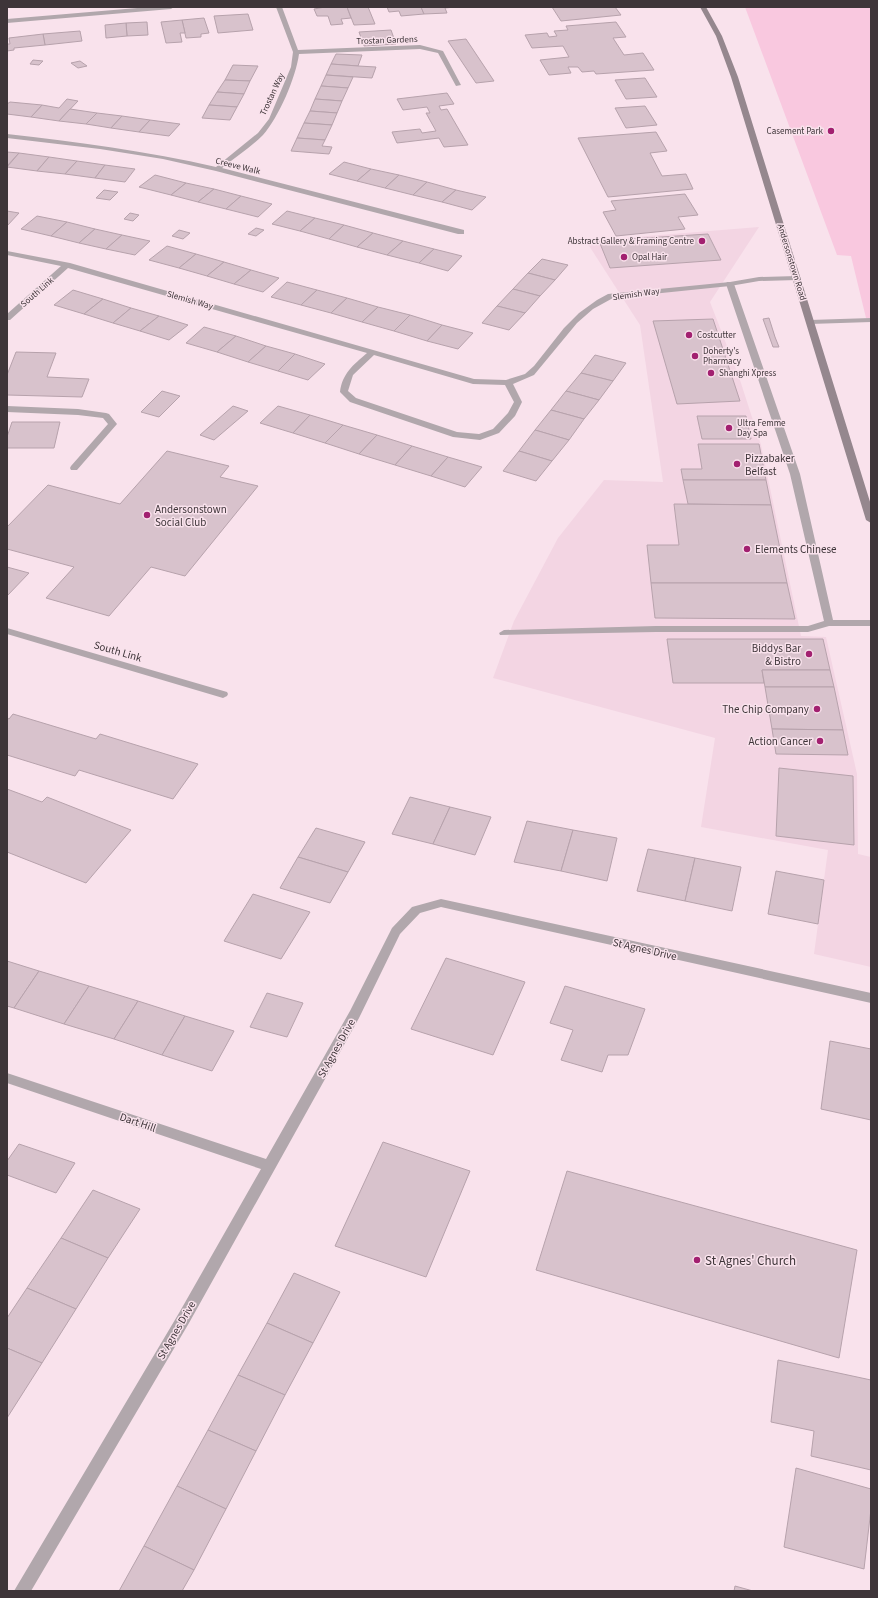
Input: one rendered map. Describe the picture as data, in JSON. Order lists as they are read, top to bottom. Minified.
{"streets":{"main road":["Andersonstown Road"],"street":["Trostan Gardens","Trostan Way","Creeve Walk","South Link","Slemish Way","St Agnes Drive","Dart Hill"]},"crossings":[["Trostan Gardens","Trostan Way"],["Trostan Way","Creeve Walk"],["Andersonstown Road","Slemish Way"],["South Link","Slemish Way"],["St Agnes Drive","Dart Hill"]],"places":["Casement Park","Abstract Gallery & Framing Centre","Opal Hair","Costcutter","Doherty's Pharmacy","Shanghi Xpress","Ultra Femme Day Spa","Pizzabaker Belfast","Andersonstown Social Club","Elements Chinese","Biddys Bar & Bistro","The Chip Company","Action Cancer","St Agnes' Church"]}
